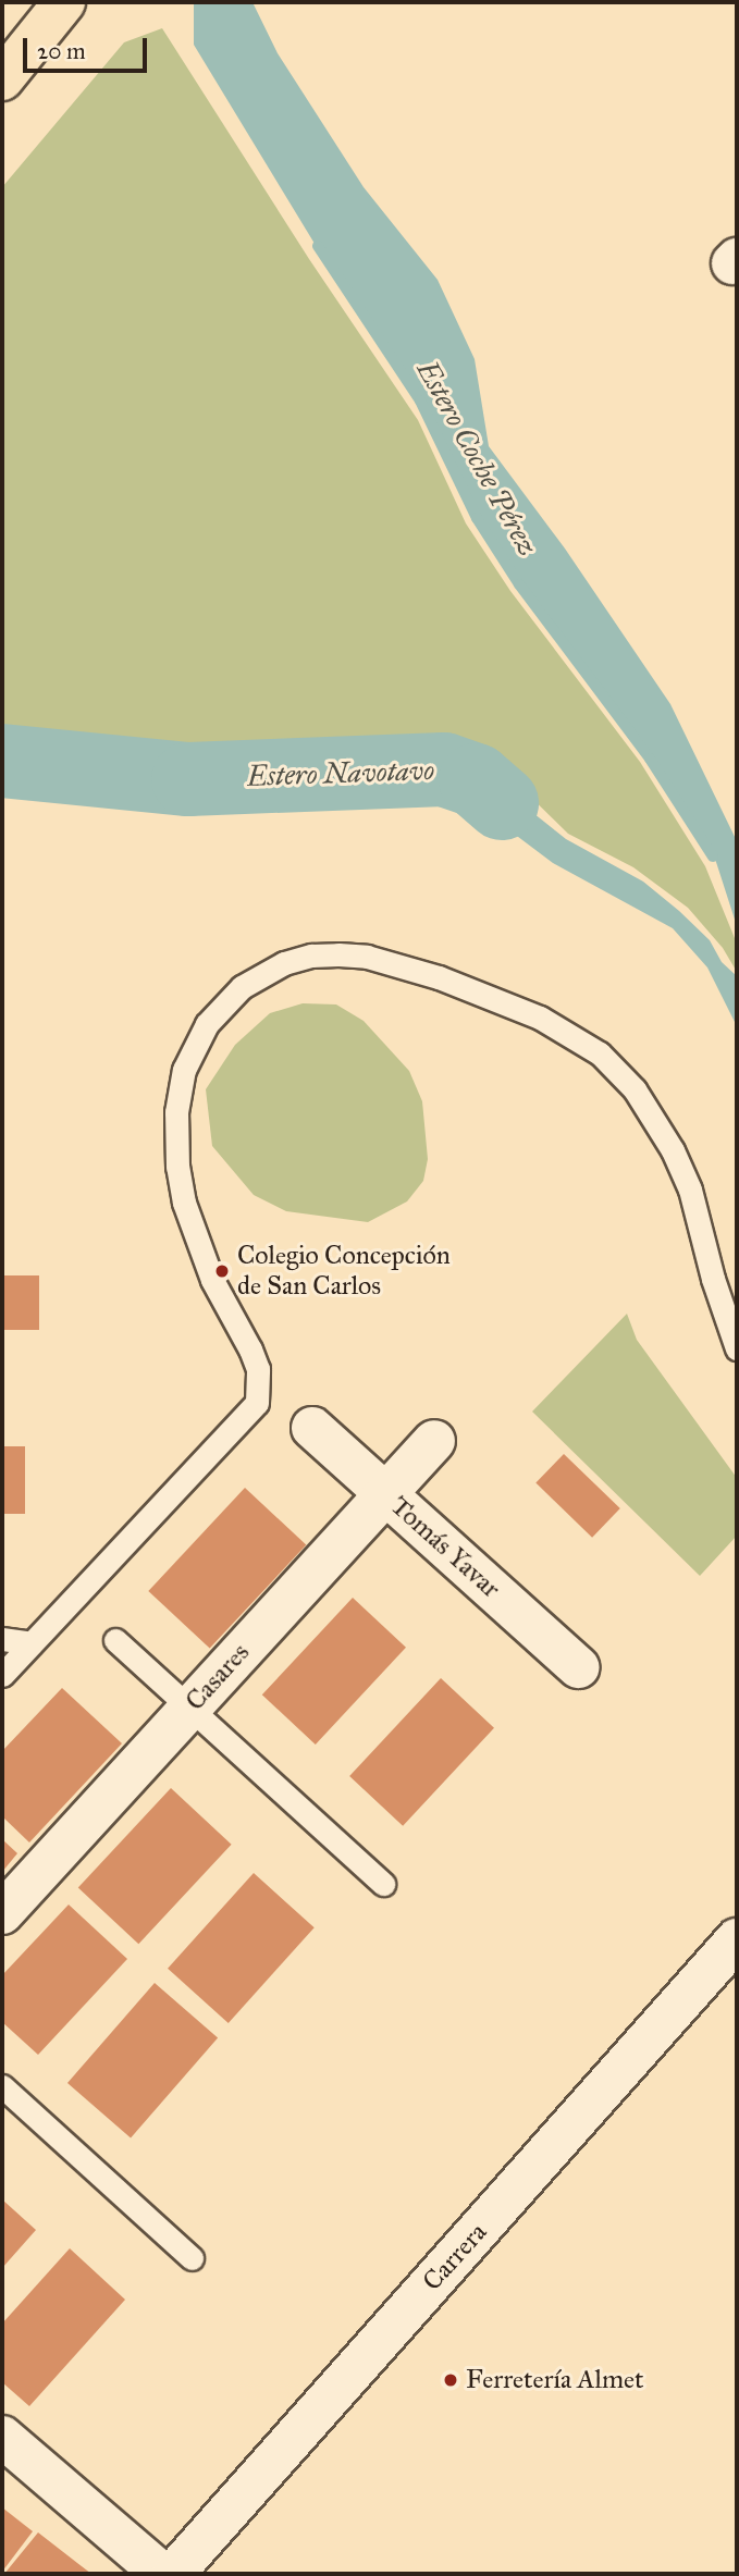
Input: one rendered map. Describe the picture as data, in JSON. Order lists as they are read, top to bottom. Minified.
{"streets":{"street":["Tomás Yavar","Casares","Carrera"]},"crossings":[["Tomás Yavar","Casares"]],"water":["Estero Coche Pérez","Estero Navotavo"],"places":["Colegio Concepción de San Carlos","Ferretería Almet"],"scale_bar":"20 m"}
